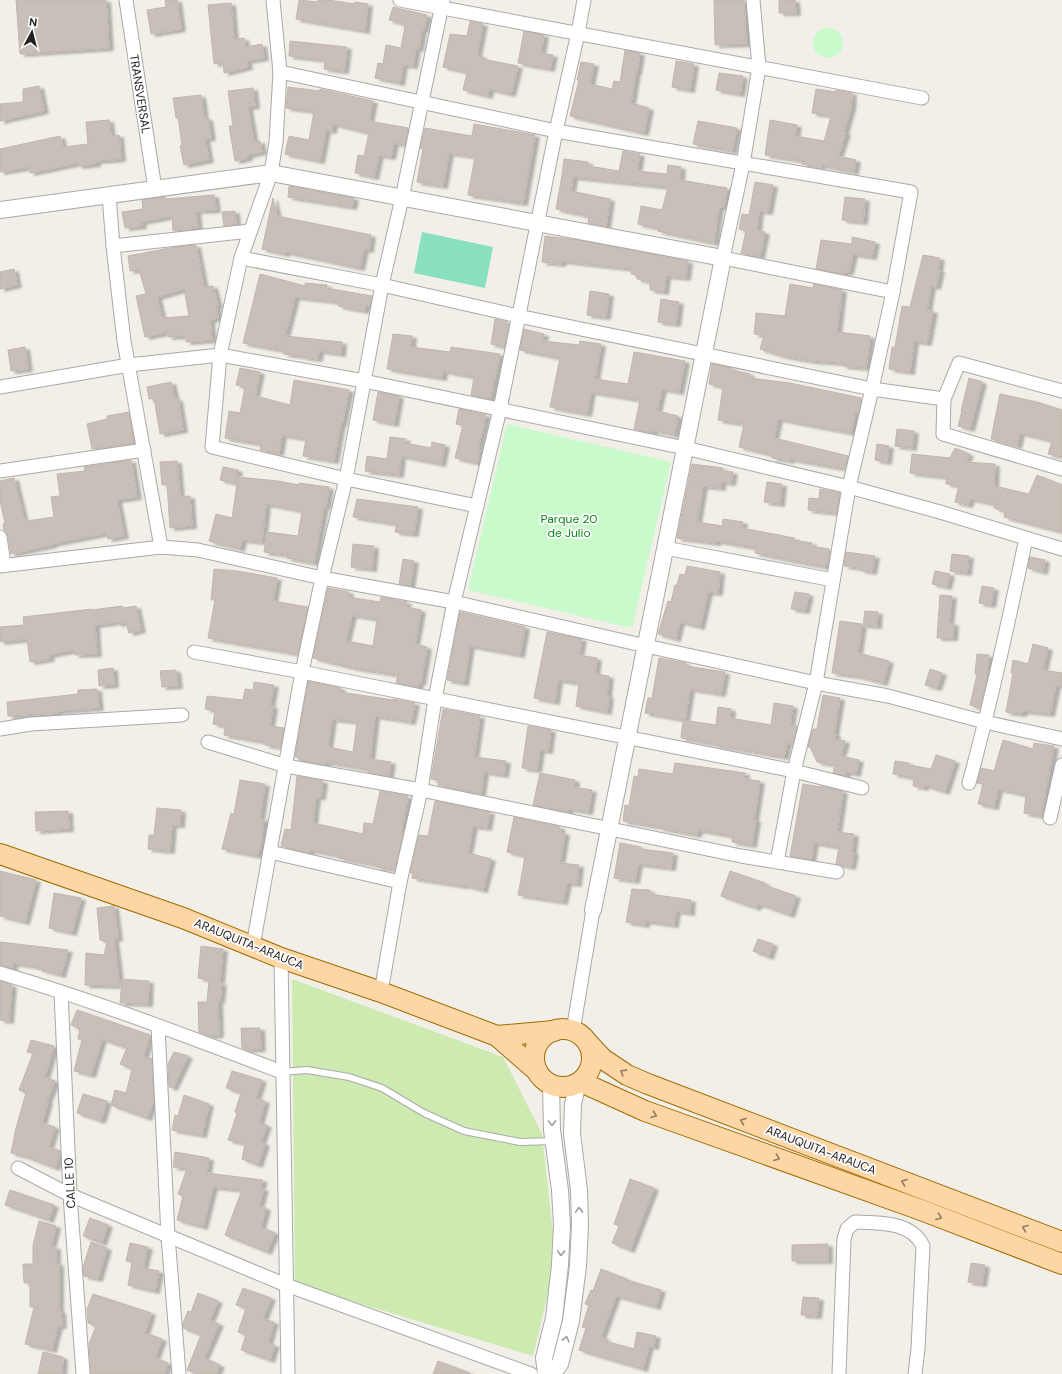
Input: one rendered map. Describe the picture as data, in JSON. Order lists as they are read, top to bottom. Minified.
{"streets":{"main road":["ARAUQUITA-ARAUCA"],"street":["TRANSVERSAL","CALLE 10"]},"parks":["Parque 20 de Julio"],"north":"top"}
